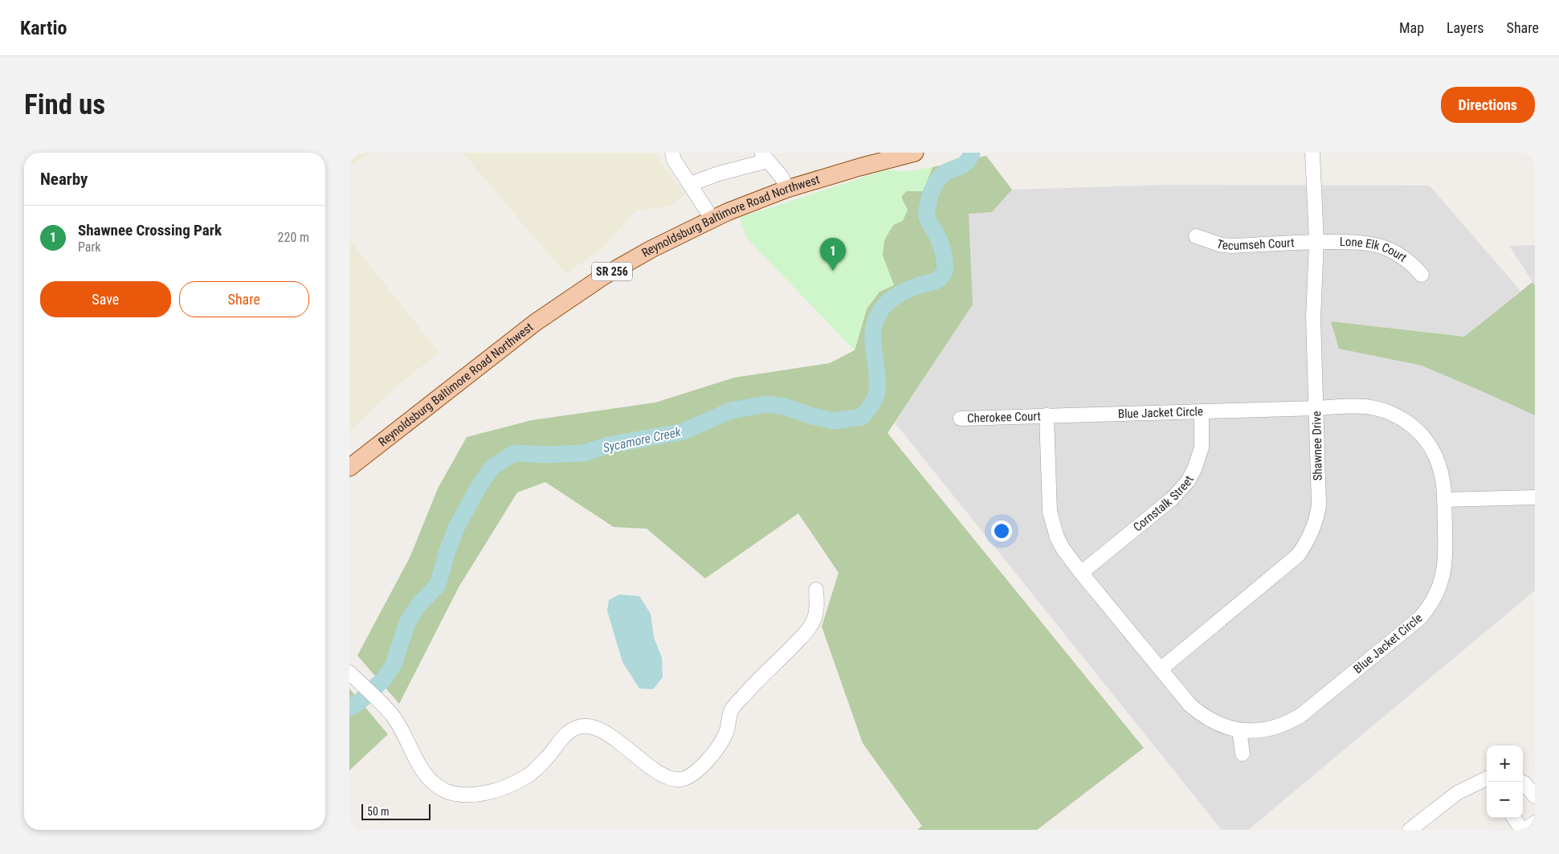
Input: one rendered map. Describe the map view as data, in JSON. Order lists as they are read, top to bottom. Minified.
{"streets":{"main road":["Reynoldsburg Baltimore Road Northwest","SR 256"],"street":["Tecumseh Court","Lone Elk Court","Blue Jacket Circle","Cherokee Court","Shawnee Drive","Cornstalk Street"]},"crossings":[["Tecumseh Court","Lone Elk Court"],["Tecumseh Court","Shawnee Drive"],["Lone Elk Court","Shawnee Drive"],["Blue Jacket Circle","Cherokee Court"],["Blue Jacket Circle","Shawnee Drive"],["Blue Jacket Circle","Cornstalk Street"]],"water":["Sycamore Creek"],"scale_bar":"50 m","page":{"header":"Kartio","nav":["Map","Layers","Share"],"buttons":["Directions",["Save","Share"]],"title":"Find us","heading":"Nearby","list":[{"mark":"1","name":"Shawnee Crossing Park","note":"Park","value":"220 m"}],"pins":"1","map_buttons":["+","−"],"scale":"50 m"}}
